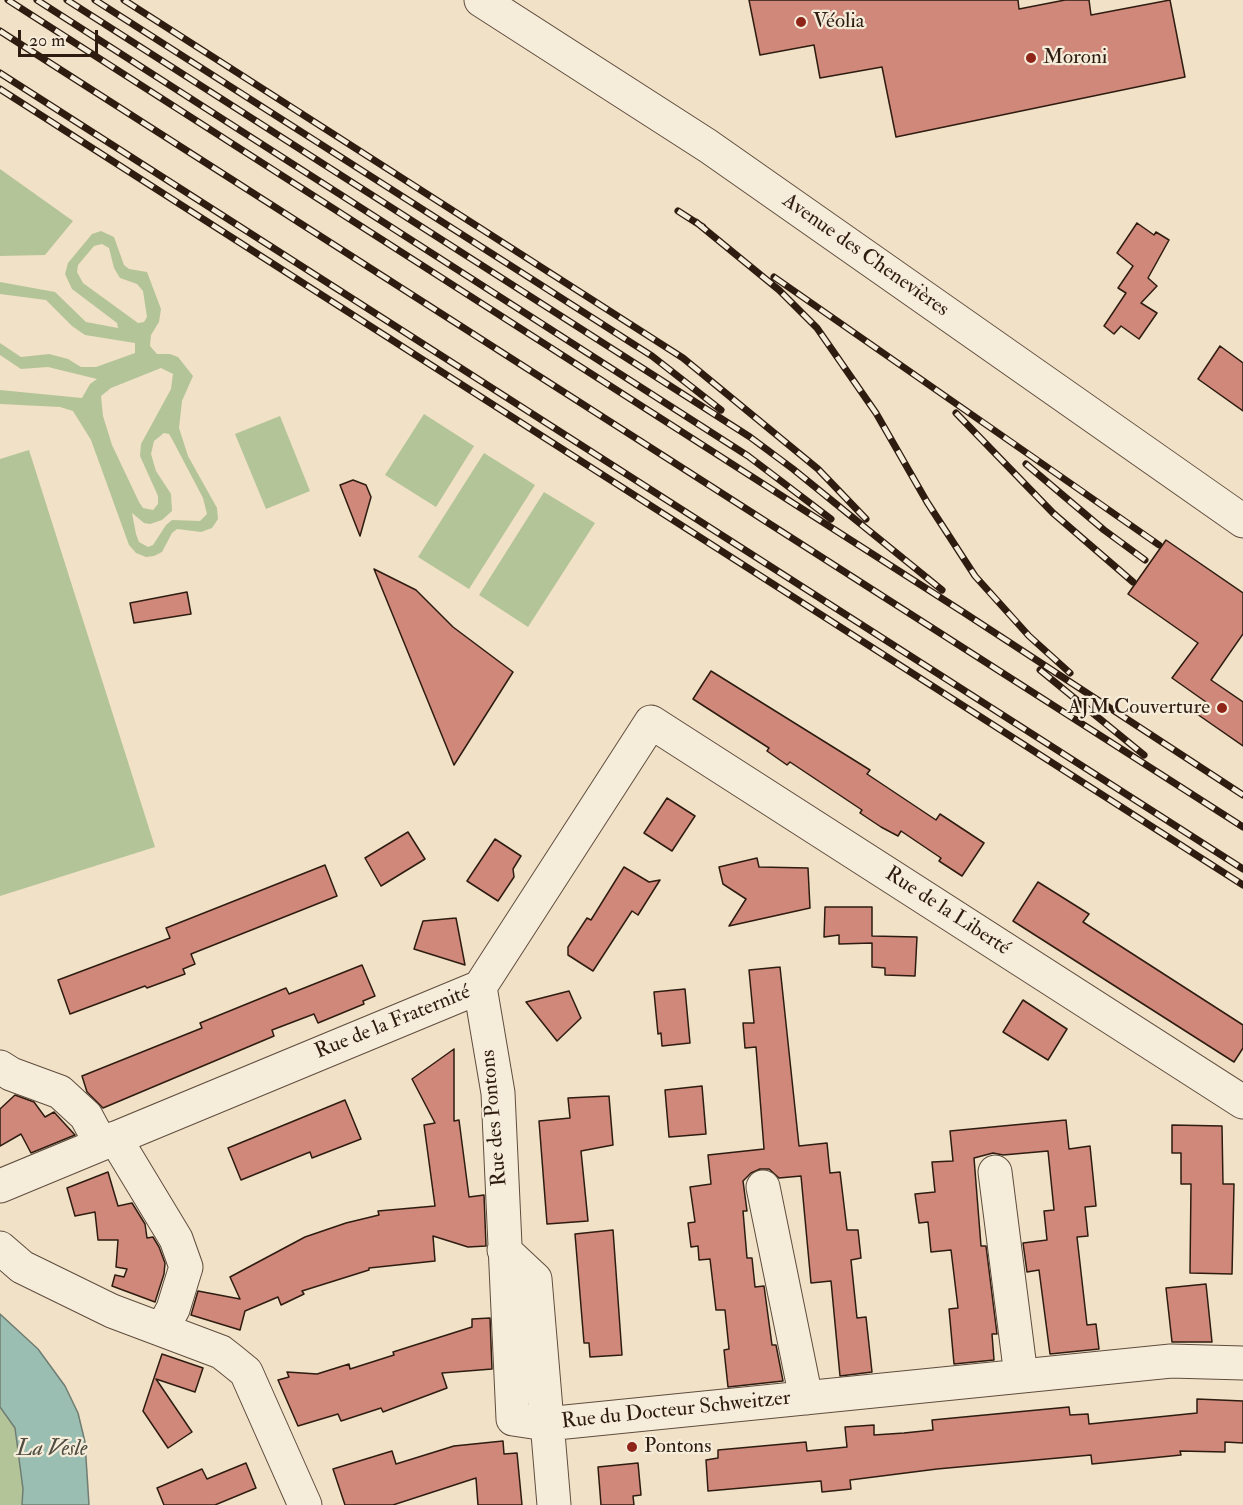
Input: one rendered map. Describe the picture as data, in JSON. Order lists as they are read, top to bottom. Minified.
{"streets":{"street":["Avenue des Chenevières","Rue de la Liberté","Rue de la Fraternité","Rue des Pontons","Rue du Docteur Schweitzer"]},"crossings":[["Rue de la Liberté","Rue de la Fraternité"],["Rue de la Fraternité","Rue des Pontons"],["Rue des Pontons","Rue du Docteur Schweitzer"]],"water":["La Vesle"],"places":["Véolia","Moroni","AJM Couverture","Pontons"],"scale_bar":"20 m"}
